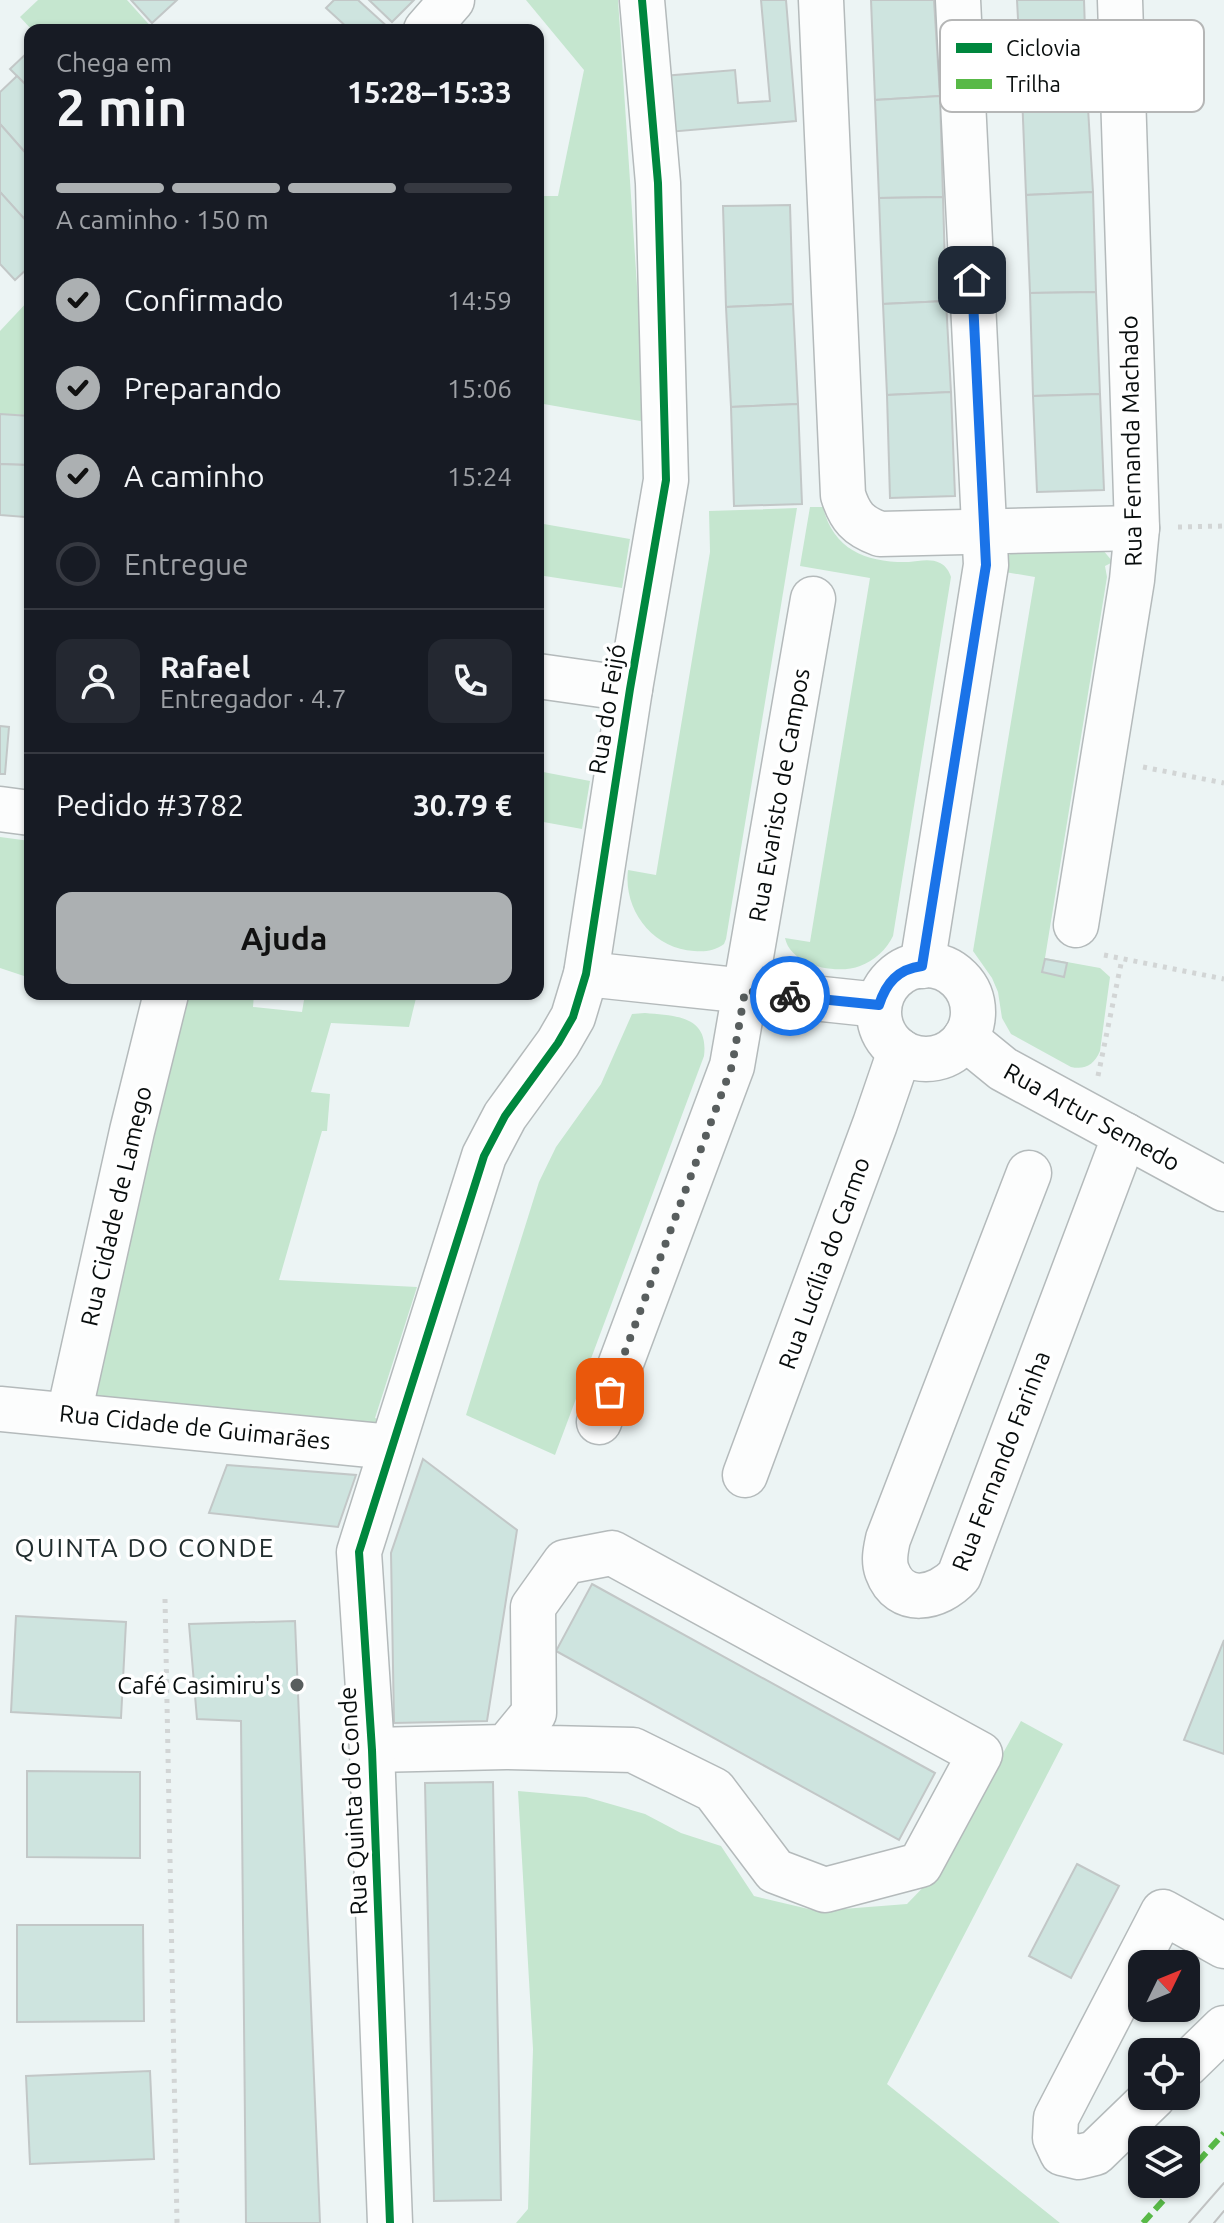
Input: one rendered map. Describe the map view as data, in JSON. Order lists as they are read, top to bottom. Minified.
{"streets":{"street":["Rua Fernanda Machado","Rua do Feijó","Rua Evaristo de Campos","Rua Artur Semedo","Rua Cidade de Lamego","Rua Lucília do Carmo","Rua Cidade de Guimarães","Rua Fernando Farinha","Rua Quinta do Conde"]},"crossings":[["Rua do Feijó","Rua Quinta do Conde"],["Rua Artur Semedo","Rua Lucília do Carmo"],["Rua Artur Semedo","Rua Fernando Farinha"],["Rua Cidade de Lamego","Rua Cidade de Guimarães"],["Rua Cidade de Guimarães","Rua Quinta do Conde"]],"districts":["QUINTA DO CONDE"],"places":["Café Casimiru's"],"legend":["Ciclovia","Trilha"],"north":"top right","page":{"heading":["2 min","Chega em","15:28–15:33"],"panel":["Rafael","Entregador · 4.7","Pedido #3782","30.79 €"],"bar":"A caminho · 150 m","list":[["Confirmado","14:59"],["Preparando","15:06"],["A caminho","15:24"],"Entregue"],"buttons":"Ajuda"}}
